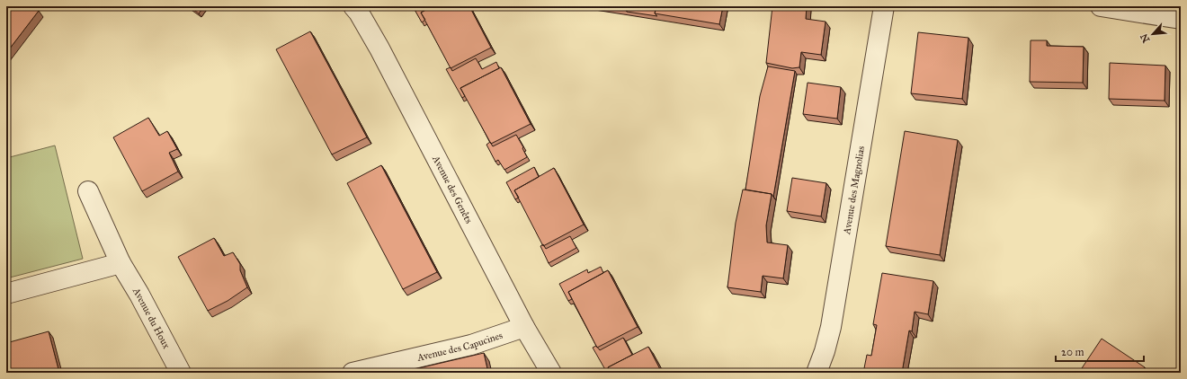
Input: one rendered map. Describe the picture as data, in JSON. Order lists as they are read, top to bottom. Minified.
{"streets":{"street":["Avenue des Genêts","Avenue des Magnolias","Avenue du Houx","Avenue des Capucines"]},"crossings":[["Avenue des Genêts","Avenue des Capucines"]],"scale_bar":"20 m","north":"bottom left"}
